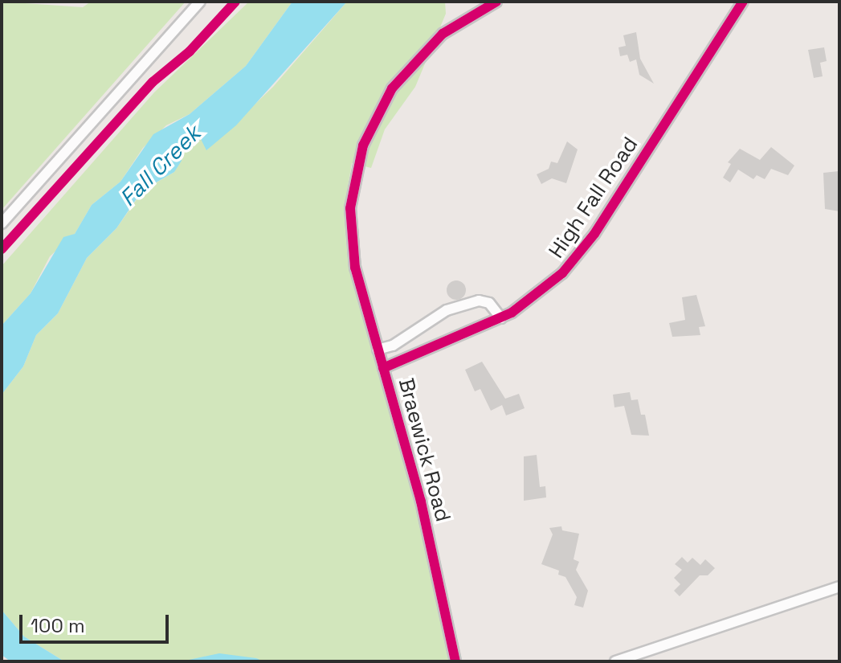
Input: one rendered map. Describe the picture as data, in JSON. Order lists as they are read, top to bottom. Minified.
{"streets":{"street":["High Fall Road","Braewick Road"]},"crossings":[["High Fall Road","Braewick Road"]],"water":["Fall Creek"],"scale_bar":"100 m"}
